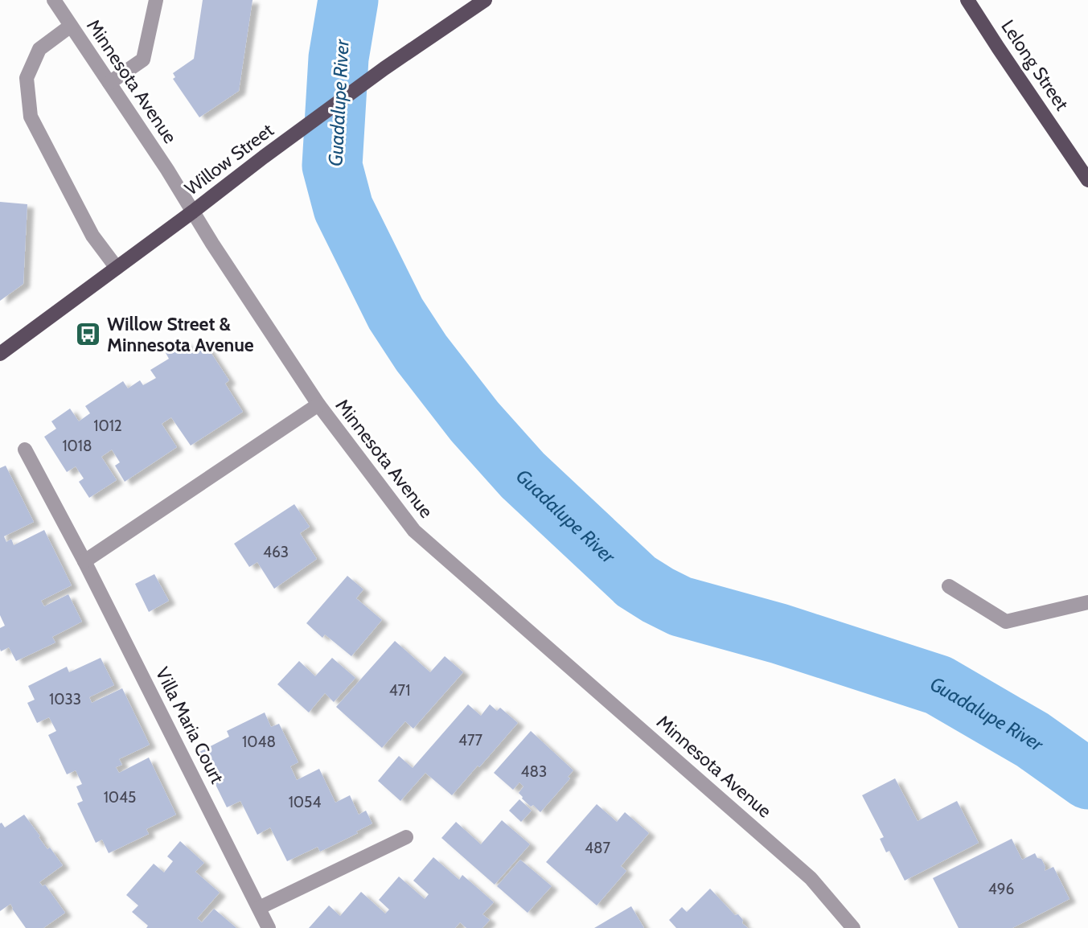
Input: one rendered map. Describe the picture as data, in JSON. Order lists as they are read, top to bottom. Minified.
{"streets":{"main road":["Lelong Street","Willow Street"],"street":["Minnesota Avenue","Villa Maria Court"]},"crossings":[["Minnesota Avenue","Willow Street"]],"water":["Guadalupe River"],"places":{"bus stop":["Willow Street & Minnesota Avenue"]},"house_numbers":["1012","1018","463","471","1033","477","1048","483","1045","1054","487","496"]}
